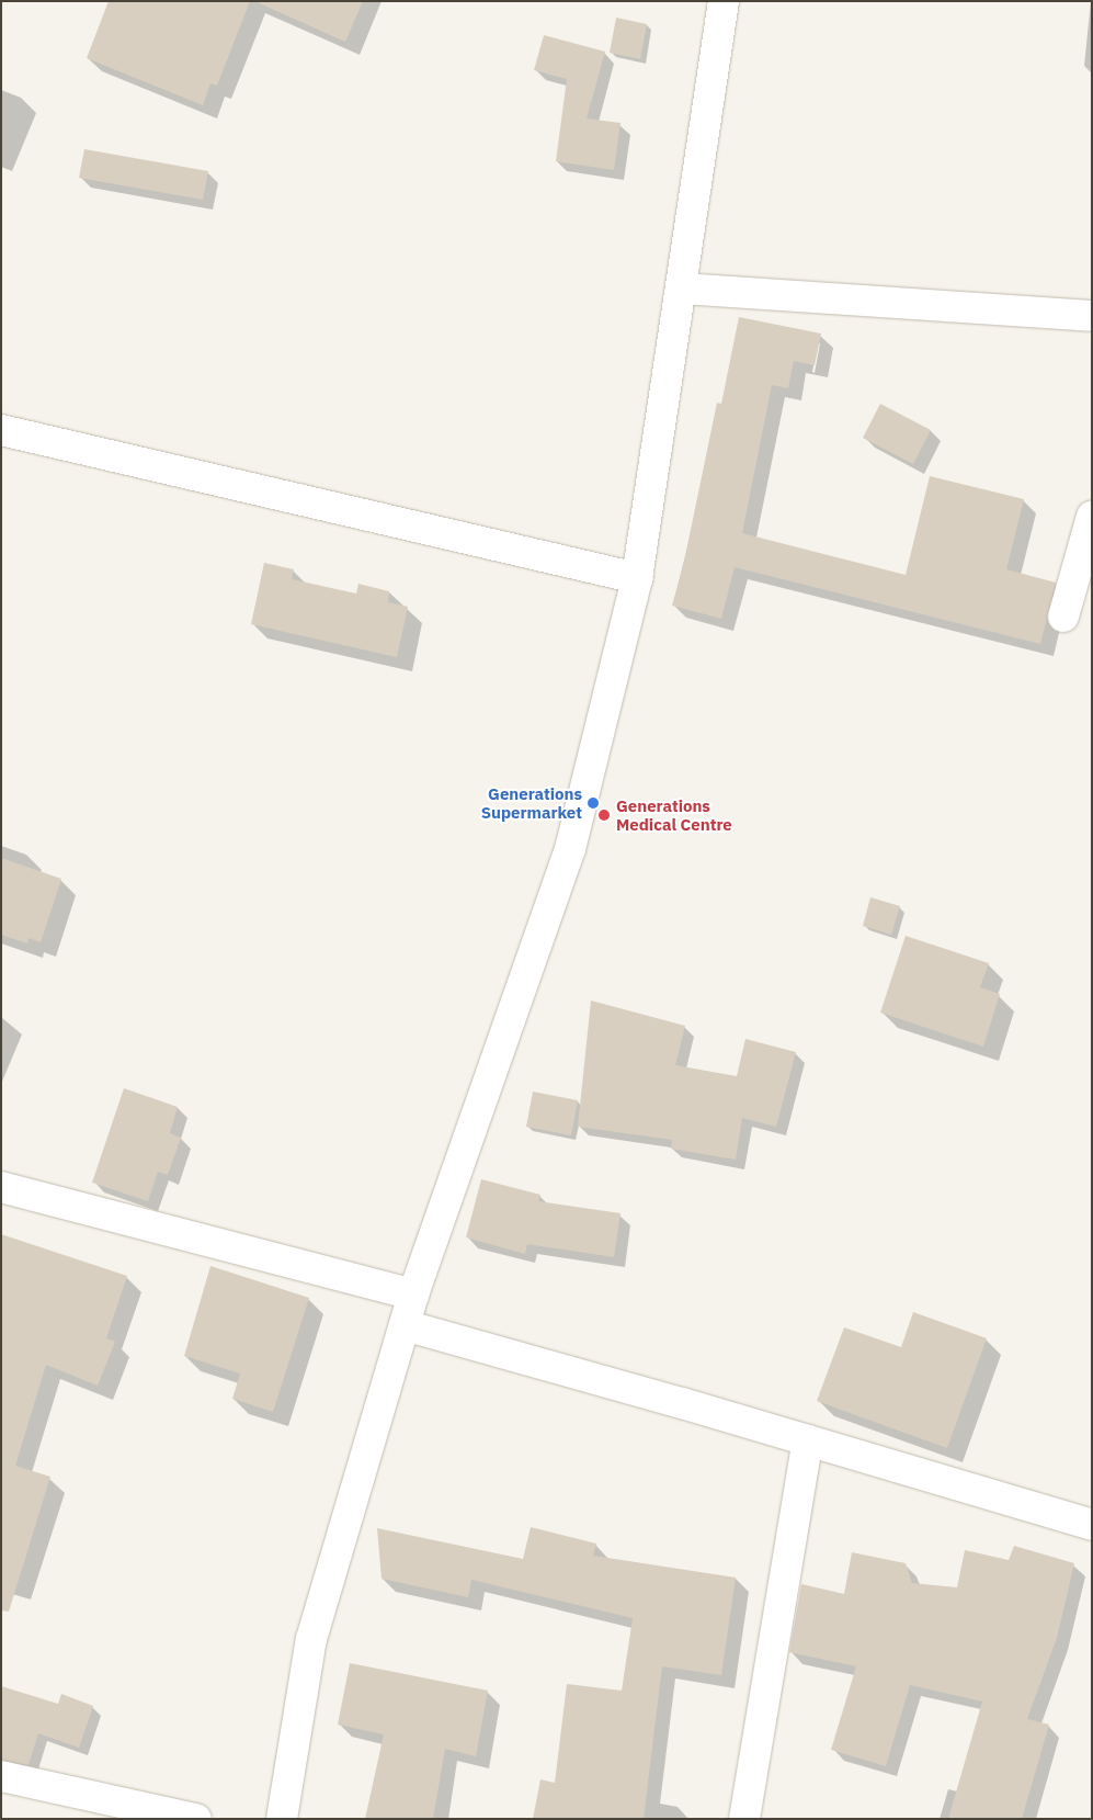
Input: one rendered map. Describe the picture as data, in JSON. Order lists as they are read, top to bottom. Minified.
{"places":["Generations Supermarket","Generations Medical Centre"]}
